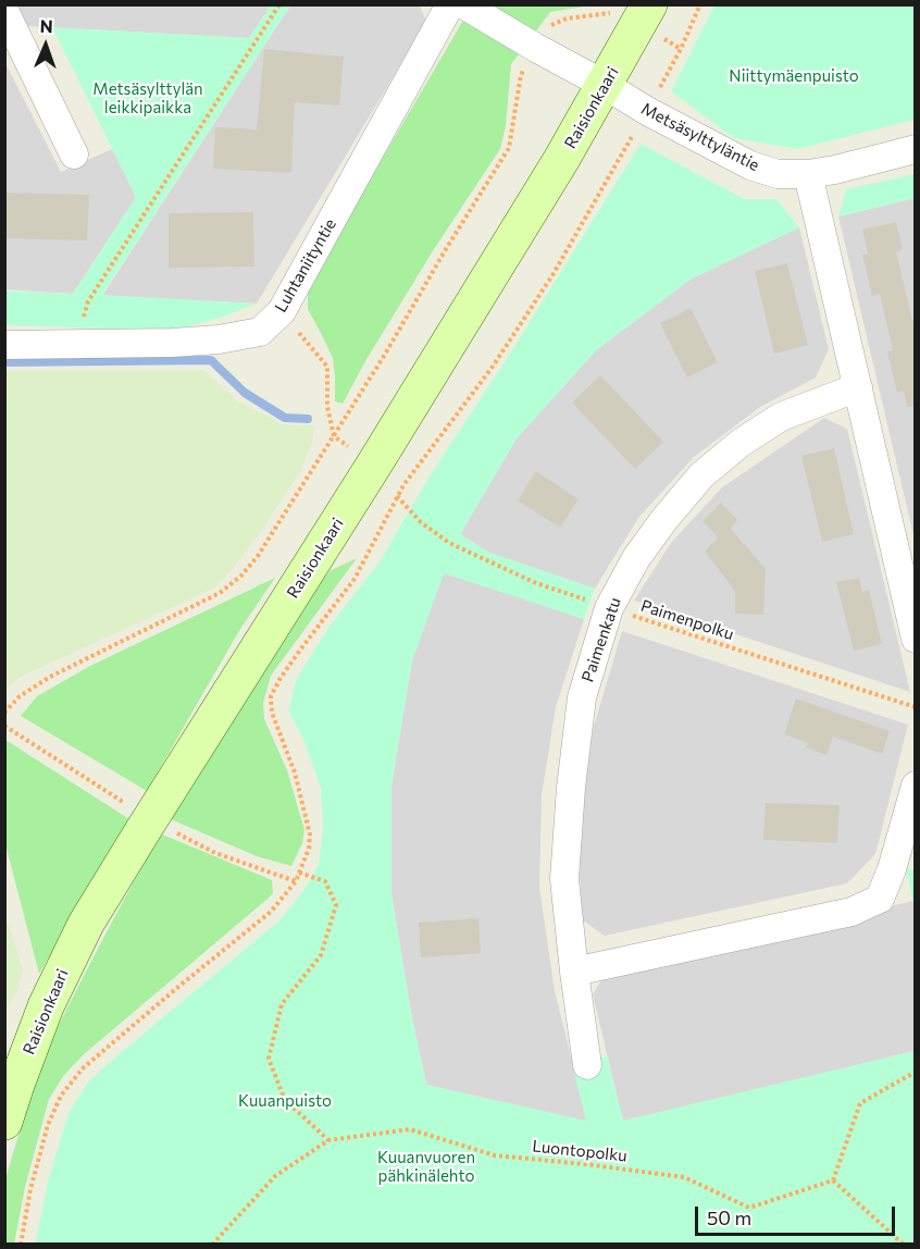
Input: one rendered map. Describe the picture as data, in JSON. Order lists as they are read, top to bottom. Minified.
{"streets":{"main road":["Raisionkaari"],"street":["Metsäsylttyläntie","Luhtaniityntie","Paimenkatu"],"path":["Paimenpolku","Luontopolku"]},"crossings":[["Raisionkaari","Metsäsylttyläntie"],["Paimenpolku","Paimenkatu"]],"parks":["Niittymäenpuisto","Metsäsylttylän leikkipaikka","Kuuanpuisto","Kuuanvuoren pähkinälehto"],"scale_bar":"50 m","north":"top"}
